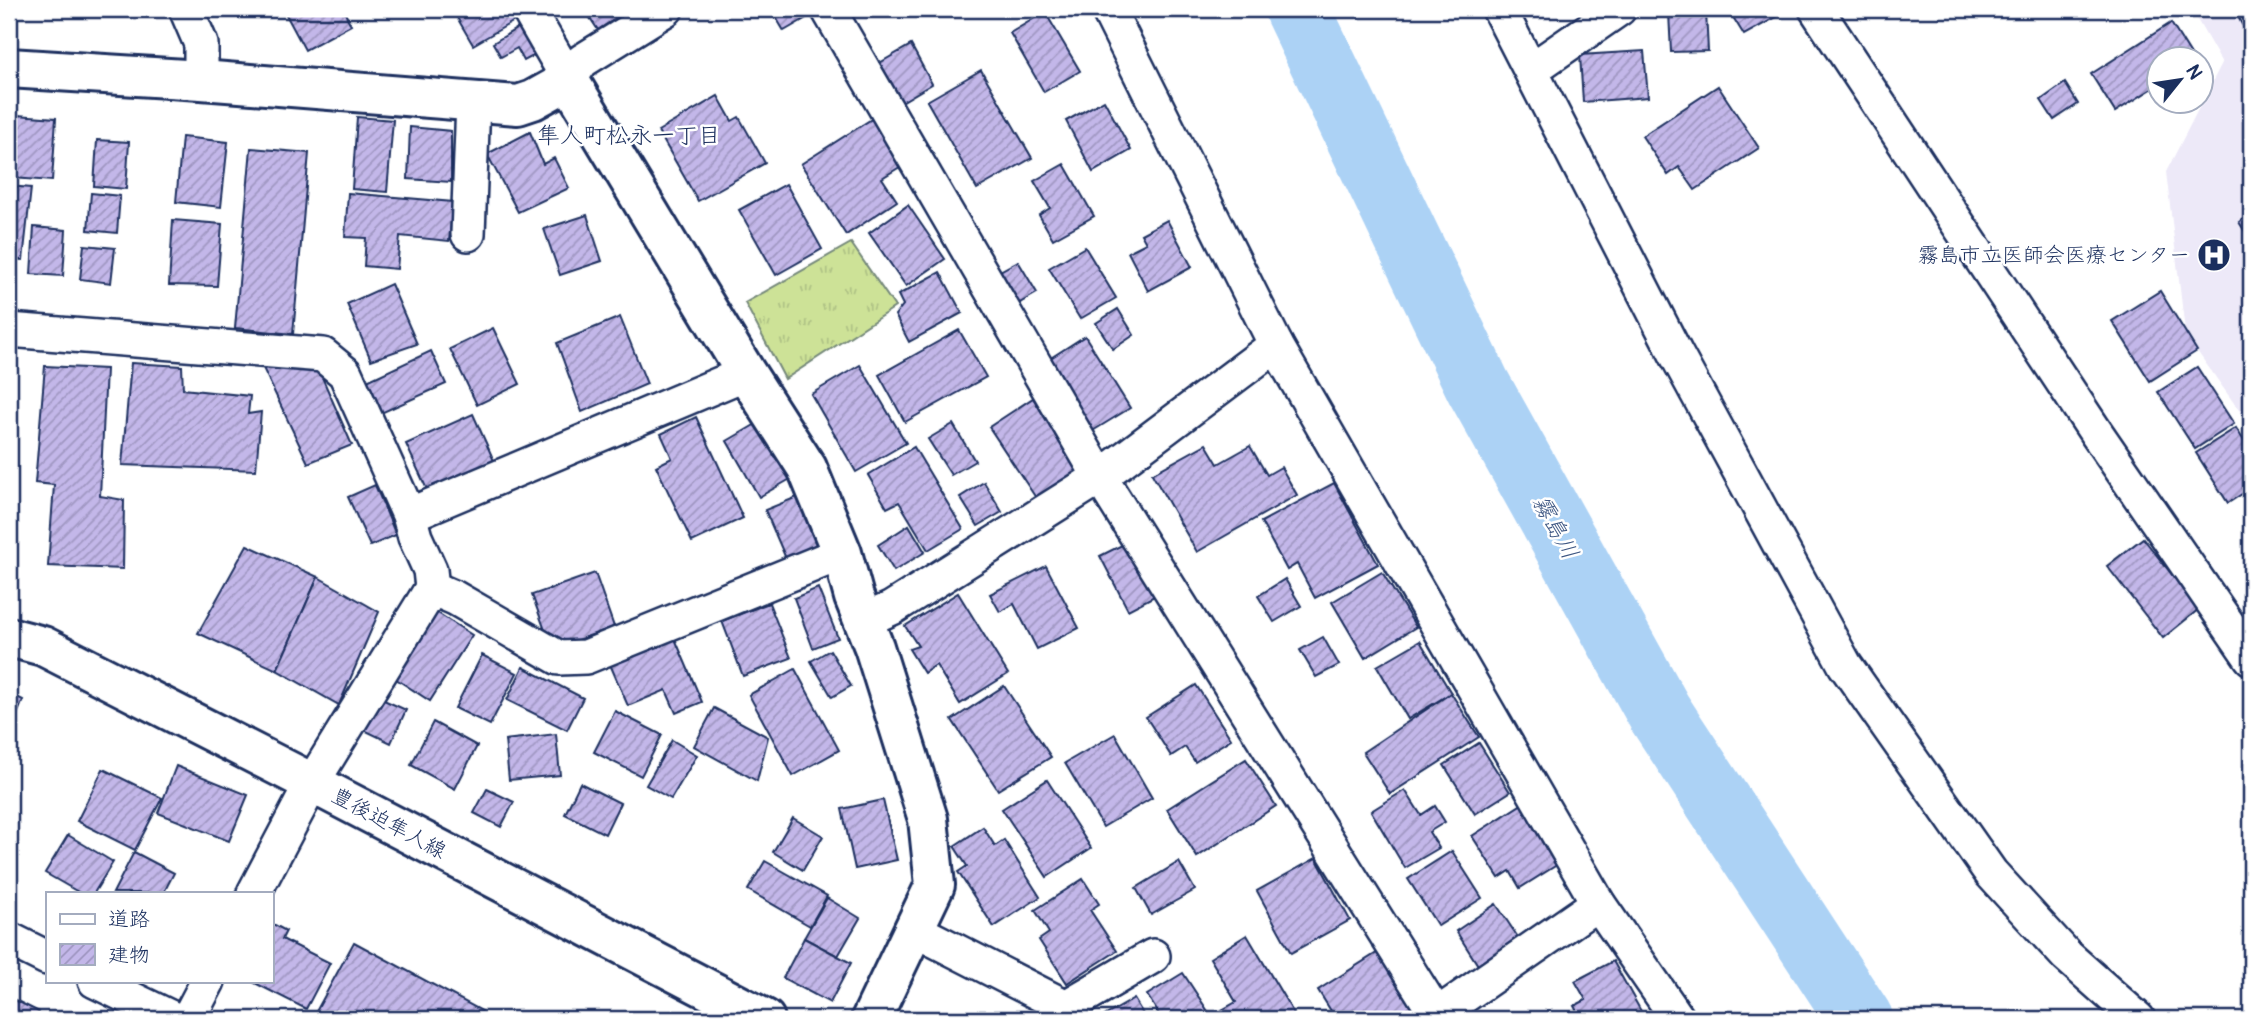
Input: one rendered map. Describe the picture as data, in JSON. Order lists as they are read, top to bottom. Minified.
{"streets":{"street":["豊後迫隼人線"]},"districts":["隼人町松永一丁目"],"water":["霧島川"],"places":{"hospital":["霧島市立医師会医療センター"]},"legend":["道路","建物"],"north":"top right"}
